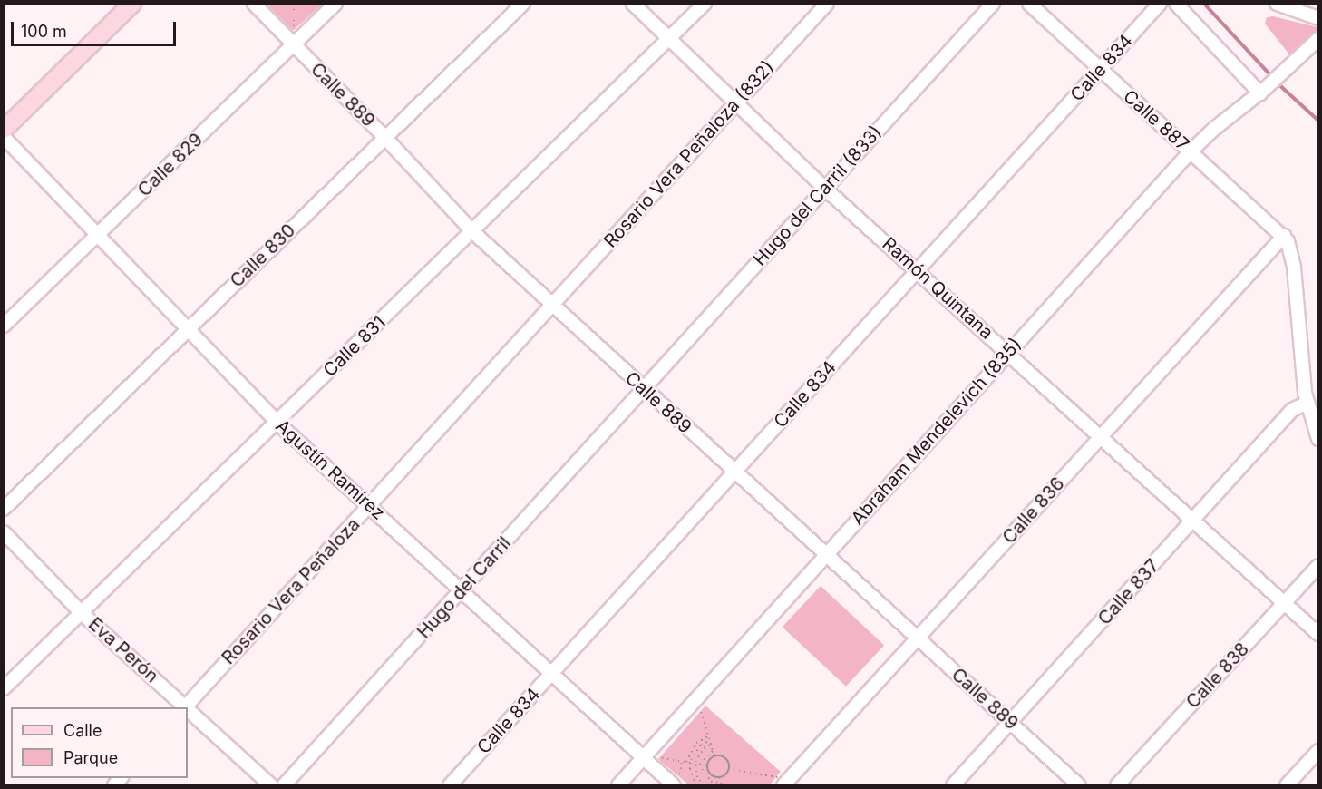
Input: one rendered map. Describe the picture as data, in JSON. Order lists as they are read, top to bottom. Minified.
{"streets":{"street":["Calle 834","Calle 889","Calle 887","Rosario Vera Peñaloza (832)","Calle 829","Hugo del Carril (833)","Calle 830","Ramón Quintana","Calle 831","Abraham Mendelevich (835)","Agustín Ramírez","Calle 836","Hugo del Carril","Rosario Vera Peñaloza","Calle 837","Eva Perón","Calle 838"]},"crossings":[["Calle 834","Calle 889"],["Calle 834","Calle 887"],["Calle 834","Ramón Quintana"],["Calle 834","Agustín Ramírez"],["Calle 889","Rosario Vera Peñaloza (832)"],["Calle 889","Calle 829"],["Calle 889","Hugo del Carril (833)"],["Calle 889","Calle 830"],["Calle 889","Calle 831"],["Calle 889","Abraham Mendelevich (835)"],["Calle 889","Calle 836"],["Calle 889","Hugo del Carril"],["Calle 889","Rosario Vera Peñaloza"],["Calle 889","Calle 837"],["Calle 887","Abraham Mendelevich (835)"],["Calle 887","Calle 836"],["Rosario Vera Peñaloza (832)","Ramón Quintana"],["Rosario Vera Peñaloza (832)","Rosario Vera Peñaloza"],["Calle 829","Agustín Ramírez"],["Hugo del Carril (833)","Ramón Quintana"],["Hugo del Carril (833)","Hugo del Carril"],["Calle 830","Agustín Ramírez"],["Ramón Quintana","Calle 831"],["Ramón Quintana","Abraham Mendelevich (835)"],["Ramón Quintana","Calle 836"],["Ramón Quintana","Calle 837"],["Ramón Quintana","Calle 838"],["Calle 831","Agustín Ramírez"],["Calle 831","Eva Perón"],["Abraham Mendelevich (835)","Agustín Ramírez"],["Agustín Ramírez","Hugo del Carril"],["Agustín Ramírez","Rosario Vera Peñaloza"]],"legend":["Calle","Parque"],"scale_bar":"100 m"}
